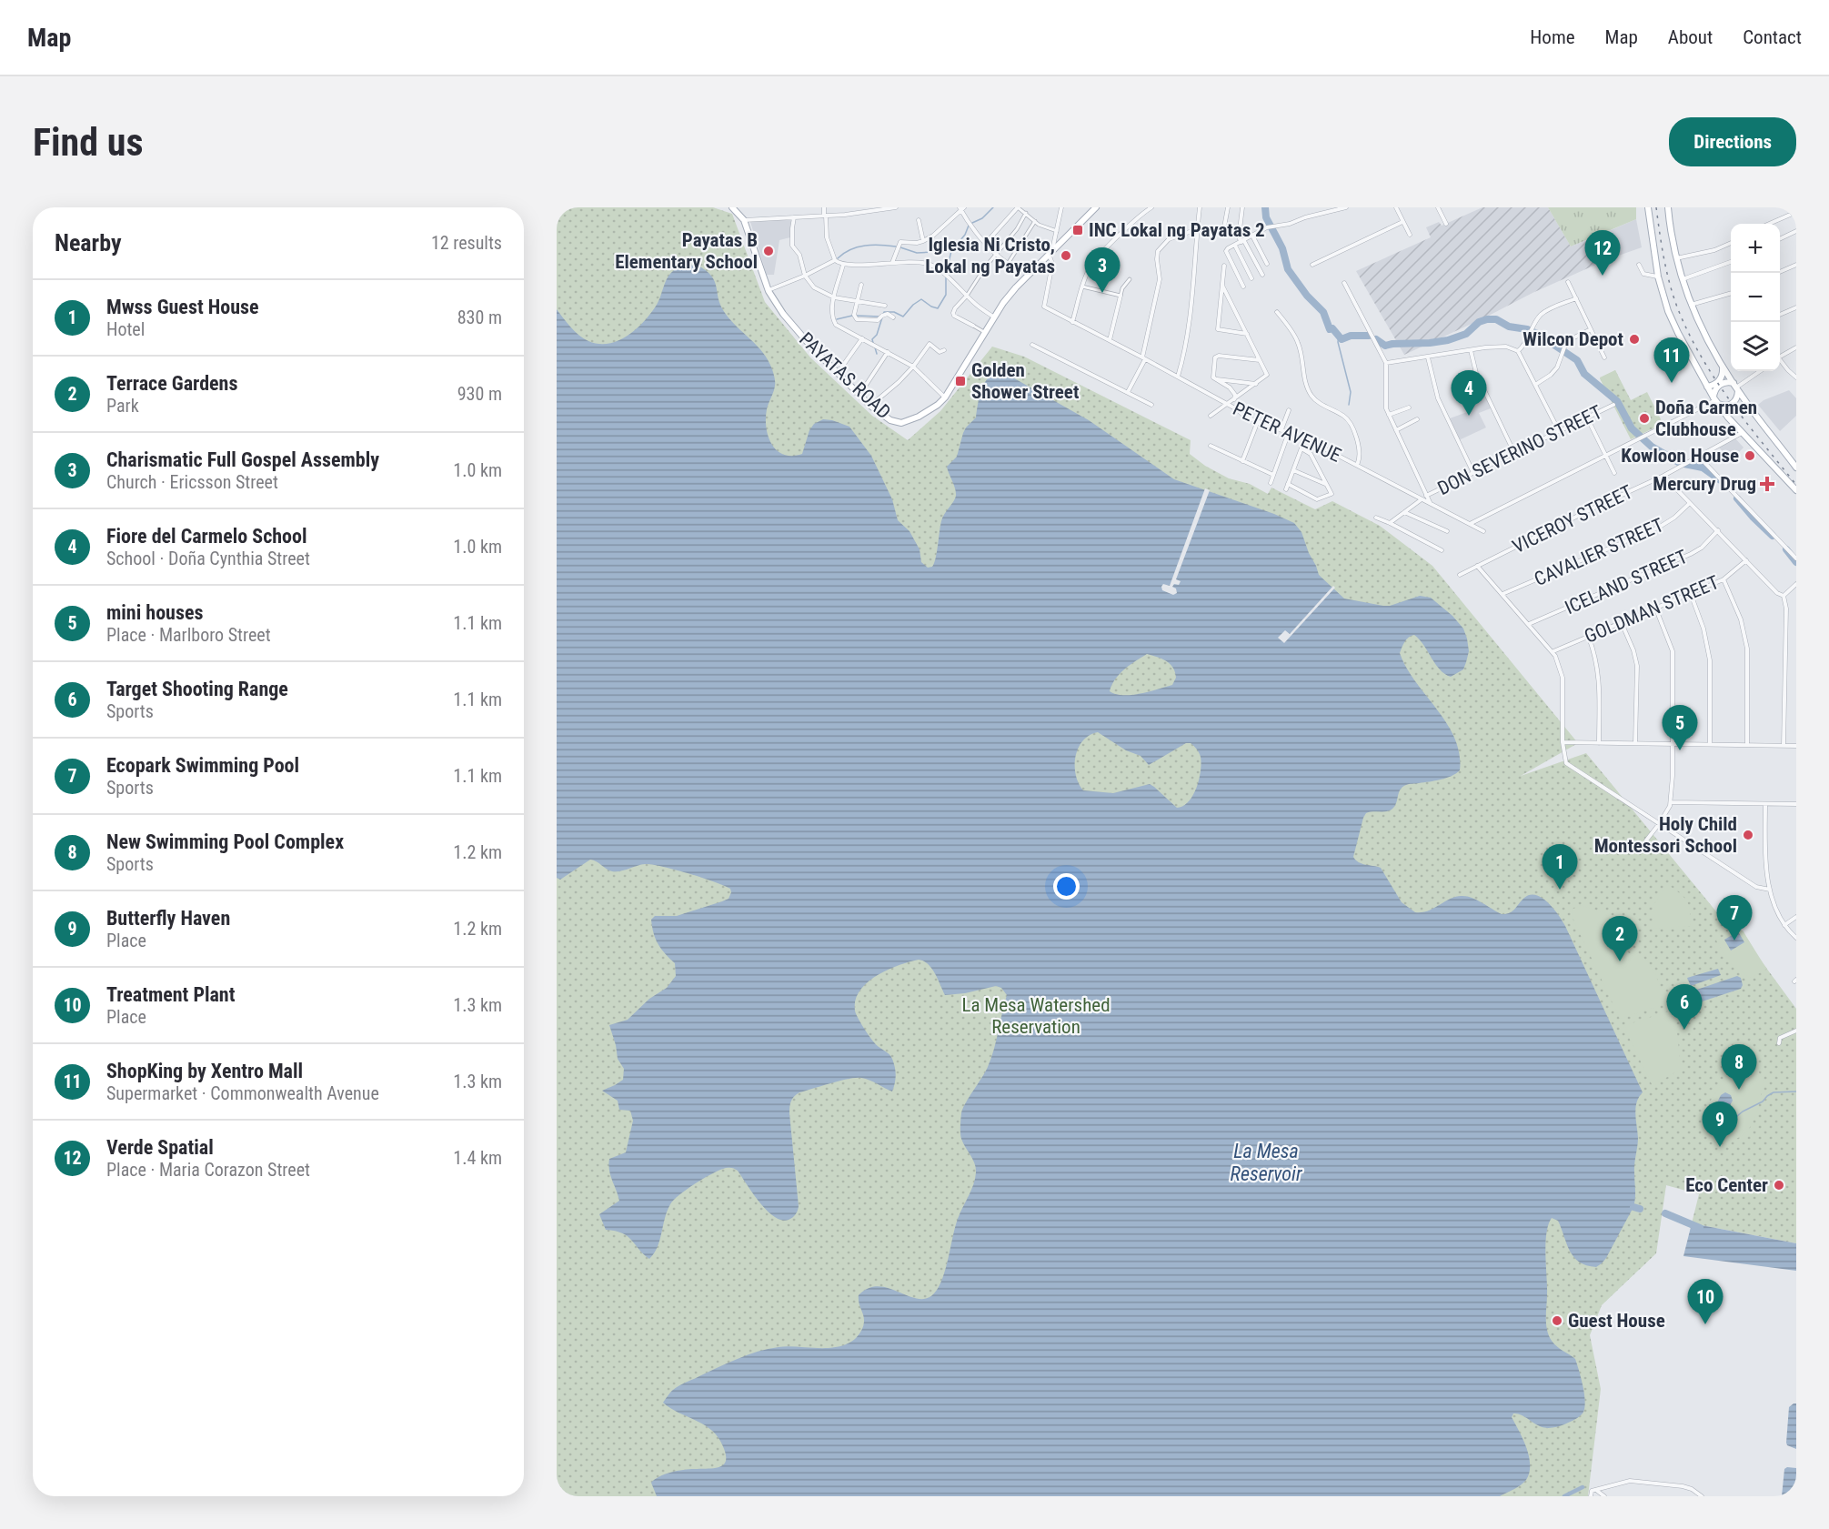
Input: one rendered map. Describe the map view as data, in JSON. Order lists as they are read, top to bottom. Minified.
{"streets":{"main road":["PAYATAS ROAD"],"street":["PETER AVENUE","DON SEVERINO STREET","VICEROY STREET","CAVALIER STREET","ICELAND STREET","GOLDMAN STREET"]},"crossings":[["PAYATAS ROAD","PETER AVENUE"],["PETER AVENUE","DON SEVERINO STREET"]],"water":["La Mesa Reservoir"],"parks":["La Mesa Watershed Reservation"],"places":{"transit":["INC Lokal ng Payatas 2","Golden Shower Street"],"other":["Payatas B Elementary School","Iglesia Ni Cristo, Lokal ng Payatas","Wilcon Depot","Doña Carmen Clubhouse","Kowloon House","Holy Child Montessori School","Eco Center","Guest House"],"health":["Mercury Drug"]},"page":{"header":"Map","nav":["Home","Map","About","Contact"],"buttons":"Directions","title":"Find us","heading":["Nearby","12 results"],"map_buttons":["+","−"],"pins":["12","3","11","4","5","1","7","2","6","8","9","10"],"list":[{"mark":"1","name":"Mwss Guest House","note":"Hotel","value":"830 m"},{"mark":"2","name":"Terrace Gardens","note":"Park","value":"930 m"},{"mark":"3","name":"Charismatic Full Gospel Assembly","note":"Church · Ericsson Street","value":"1.0 km"},{"mark":"4","name":"Fiore del Carmelo School","note":"School · Doña Cynthia Street","value":"1.0 km"},{"mark":"5","name":"mini houses","note":"Place · Marlboro Street","value":"1.1 km"},{"mark":"6","name":"Target Shooting Range","note":"Sports","value":"1.1 km"},{"mark":"7","name":"Ecopark Swimming Pool","note":"Sports","value":"1.1 km"},{"mark":"8","name":"New Swimming Pool Complex","note":"Sports","value":"1.2 km"},{"mark":"9","name":"Butterfly Haven","note":"Place","value":"1.2 km"},{"mark":"10","name":"Treatment Plant","note":"Place","value":"1.3 km"},{"mark":"11","name":"ShopKing by Xentro Mall","note":"Supermarket · Commonwealth Avenue","value":"1.3 km"},{"mark":"12","name":"Verde Spatial","note":"Place · Maria Corazon Street","value":"1.4 km"}]}}
